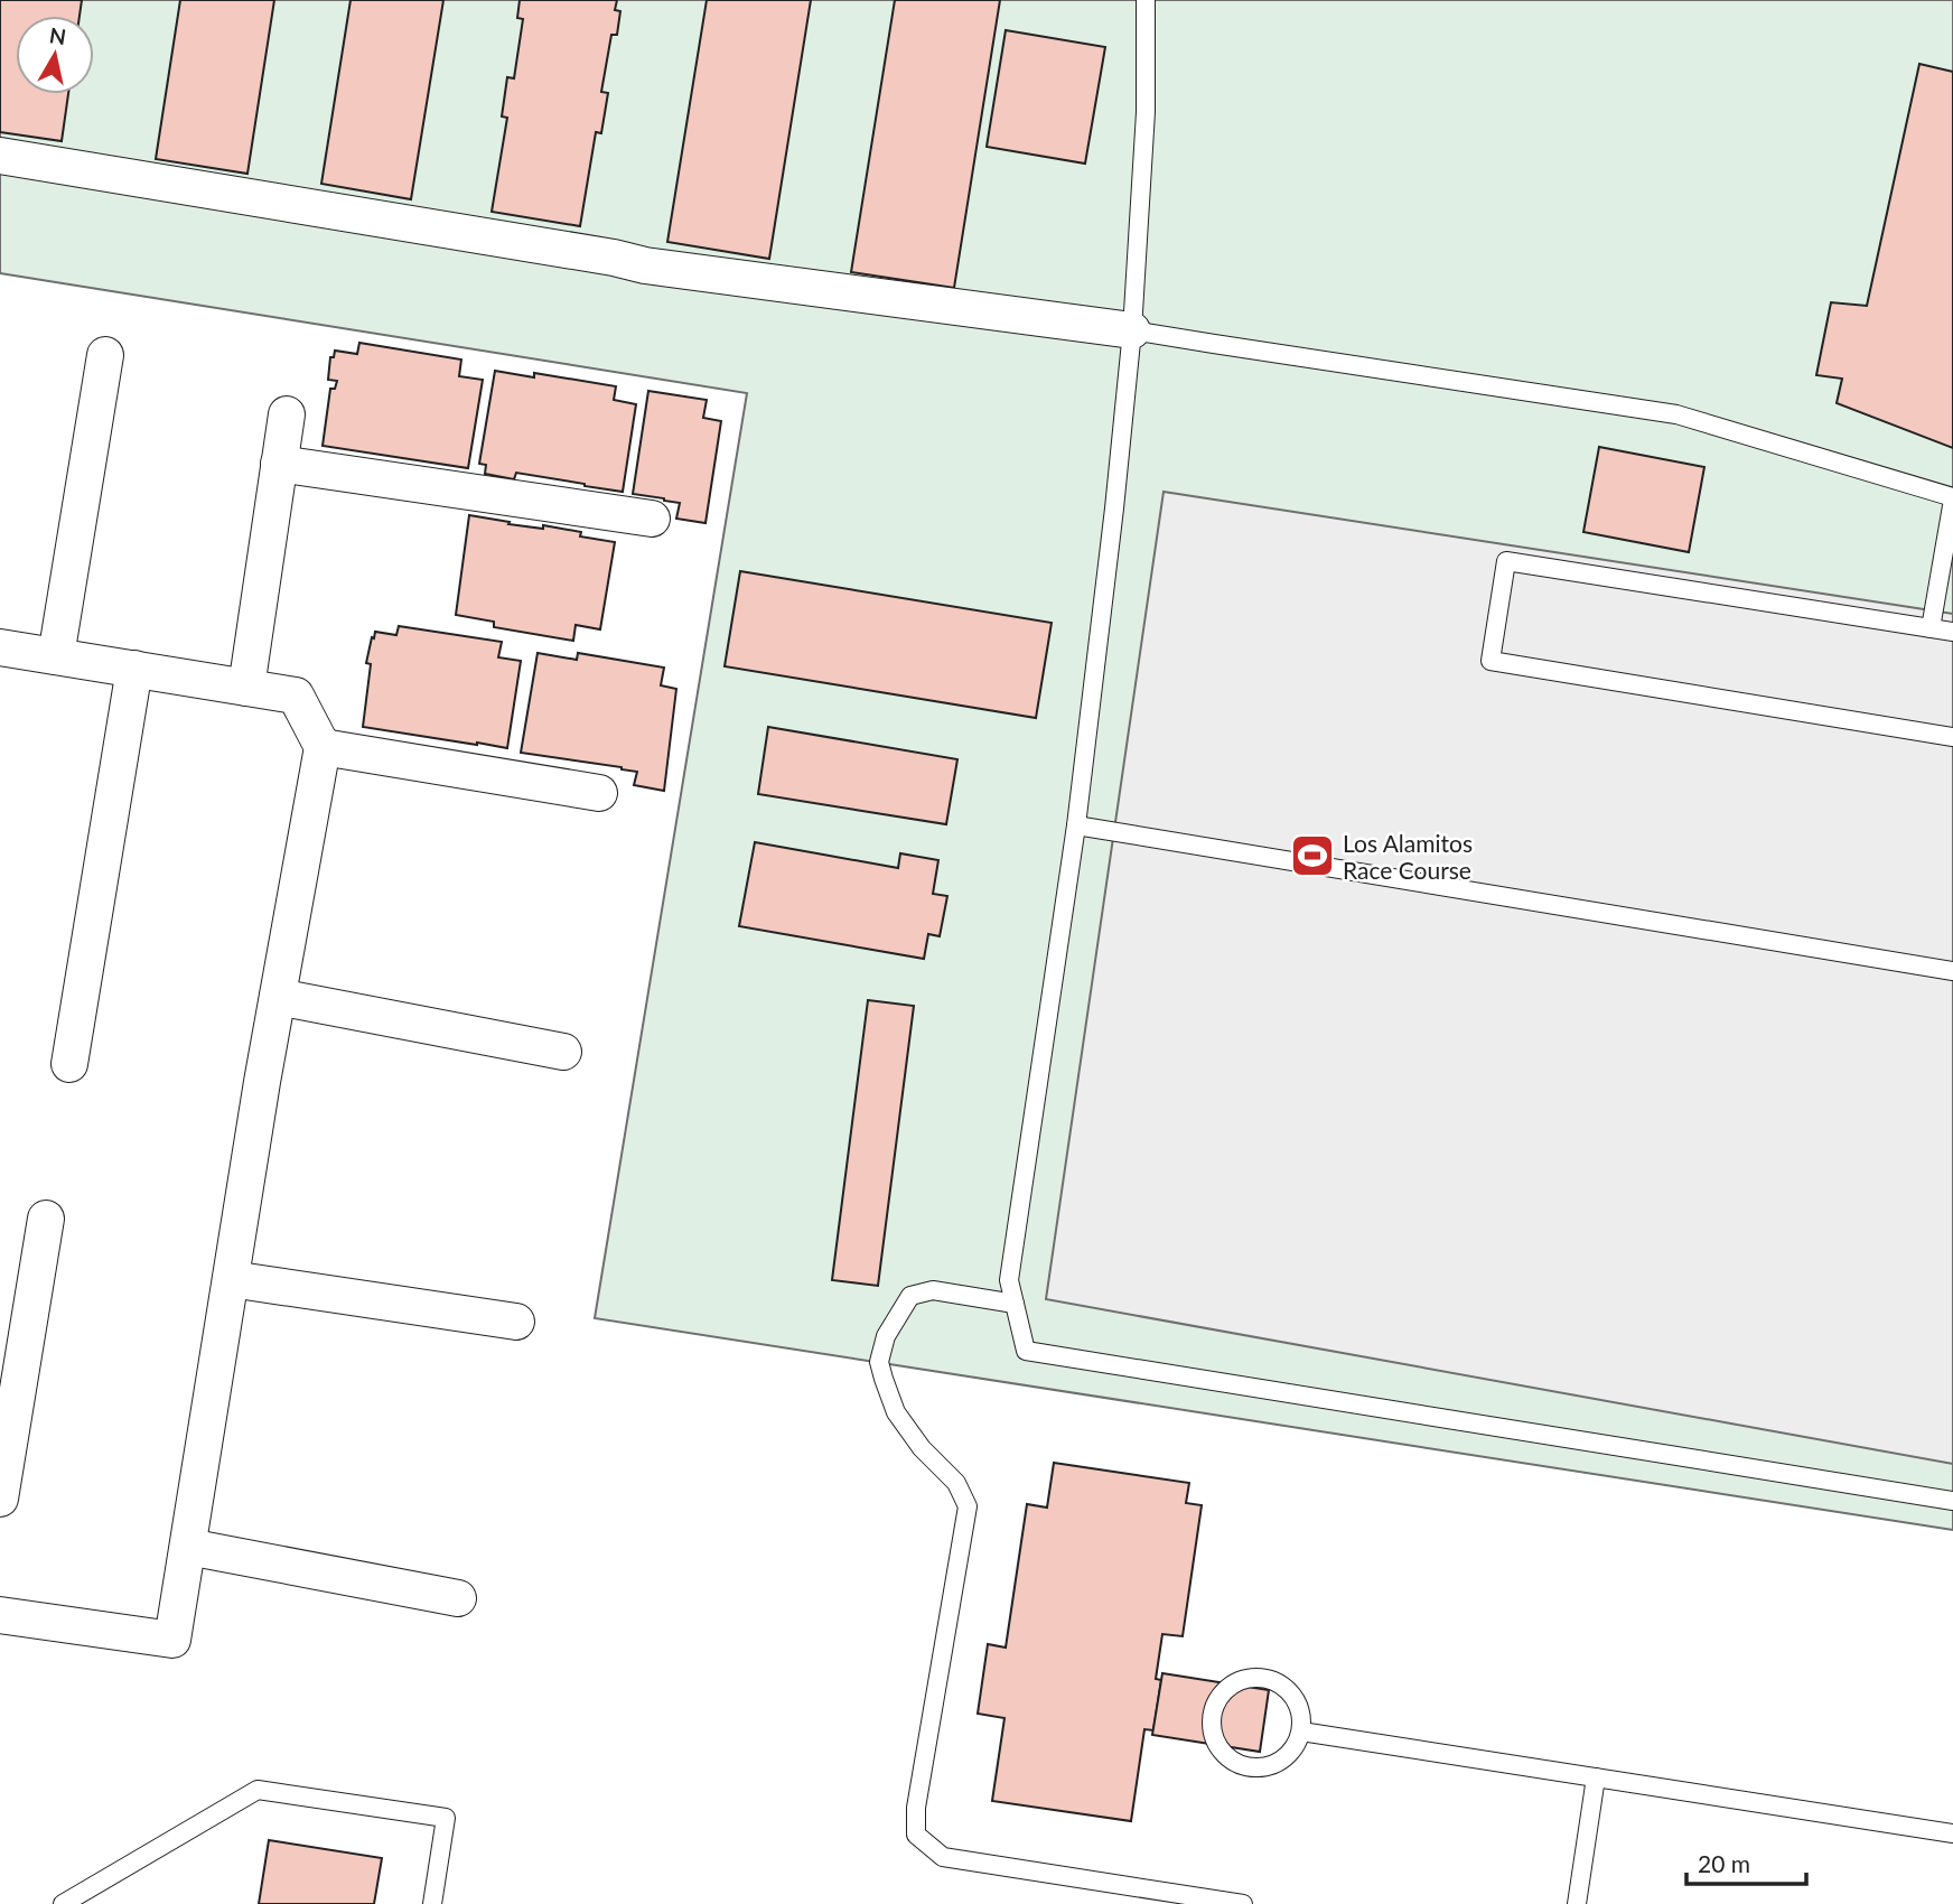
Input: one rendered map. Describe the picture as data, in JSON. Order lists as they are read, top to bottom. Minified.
{"places":{"sports":["Los Alamitos Race Course"]},"scale_bar":"20 m","north":"top"}
